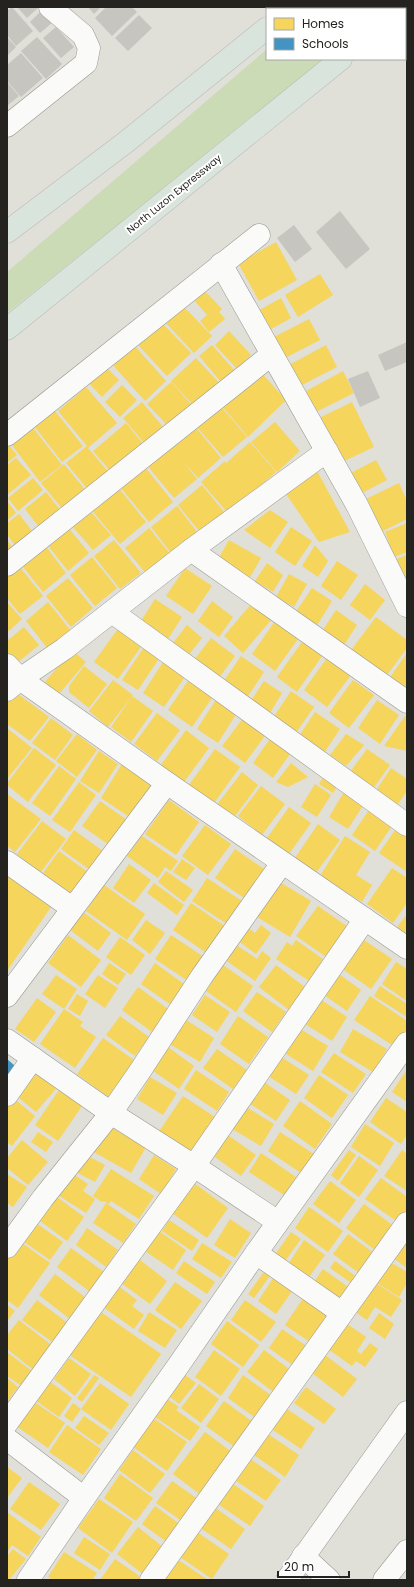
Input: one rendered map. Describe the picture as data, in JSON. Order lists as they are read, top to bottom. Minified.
{"streets":{"highway":["North Luzon Expressway"]},"legend":["Homes","Schools"],"scale_bar":"20 m"}
